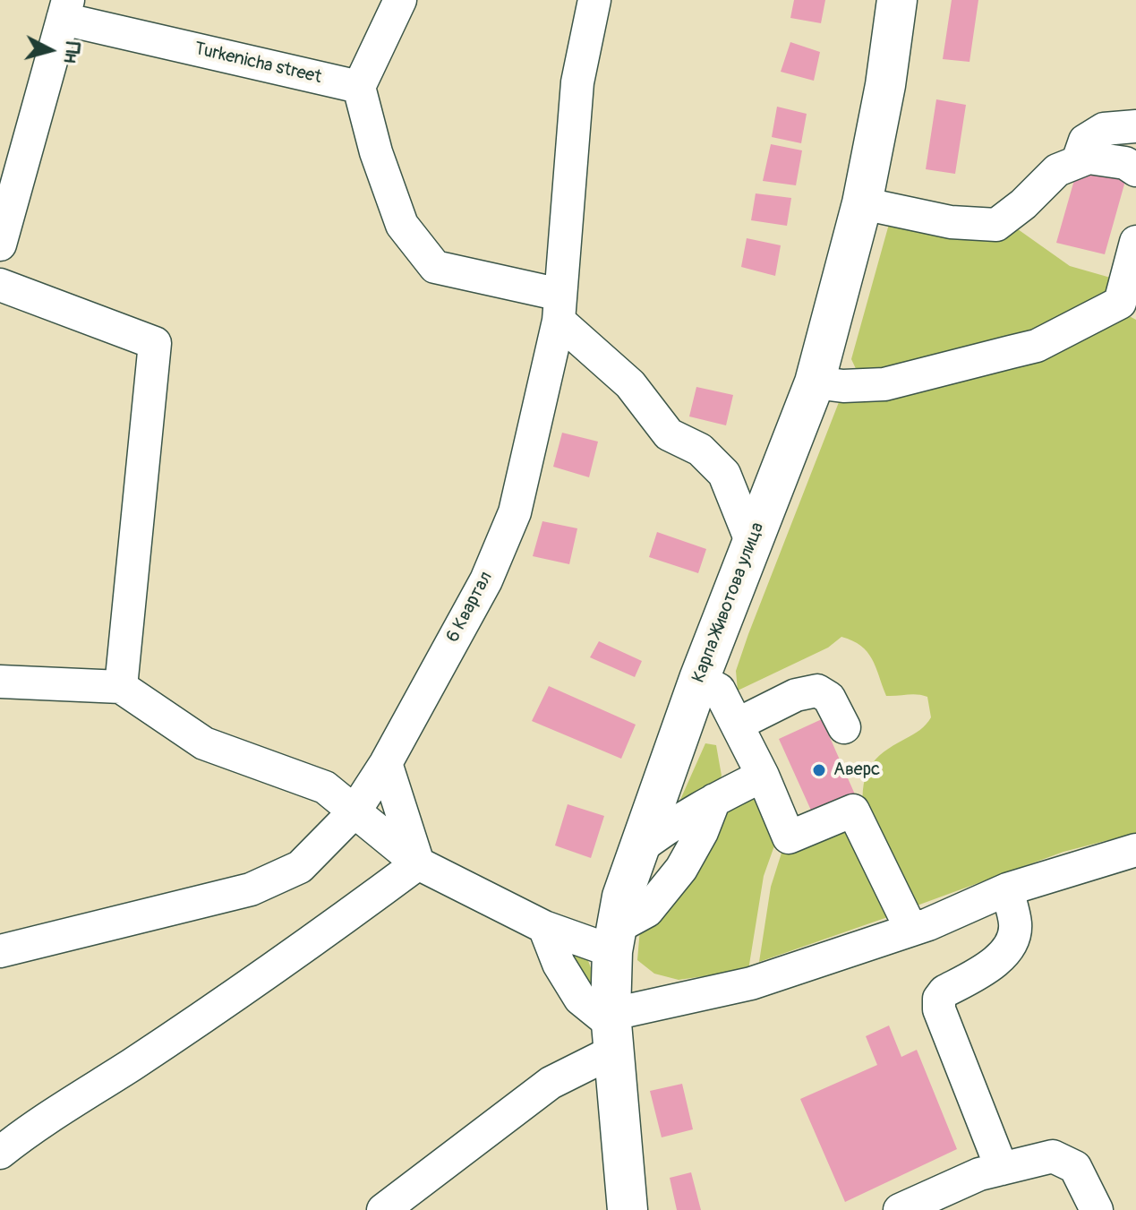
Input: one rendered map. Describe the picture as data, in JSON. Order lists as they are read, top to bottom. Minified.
{"streets":{"main road":["Карпа Животова улица"],"street":["Turkenicha street","6 Квартал"]},"places":["Аверс"],"north":"right"}
